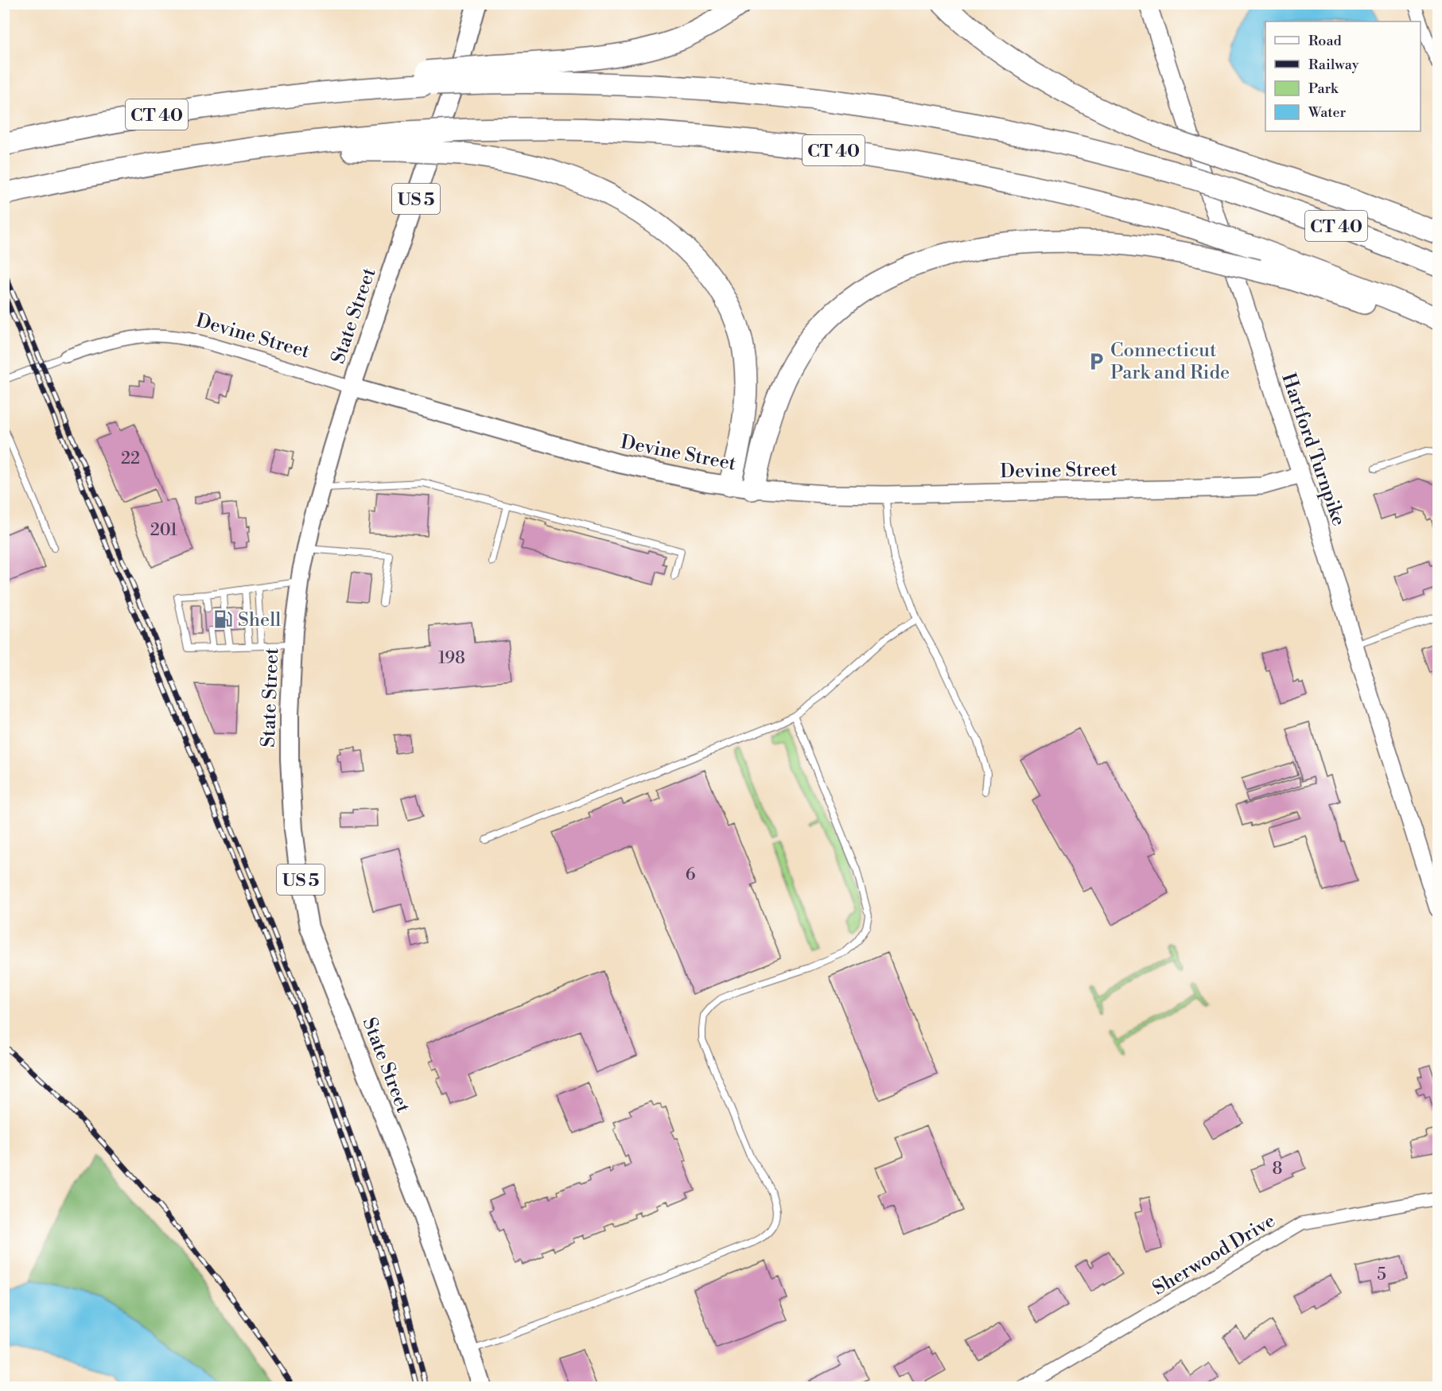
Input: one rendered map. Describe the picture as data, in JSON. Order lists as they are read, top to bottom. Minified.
{"streets":{"highway":["CT 40"],"main road":["US 5","State Street","Devine Street","Hartford Turnpike"],"street":["Sherwood Drive"]},"crossings":[["State Street","Devine Street"],["Devine Street","Hartford Turnpike"]],"places":{"parking":["Connecticut Park and Ride"],"fuel station":["Shell"]},"house_numbers":["22","201","198","6","8","5"],"legend":["Road","Railway","Park","Water"]}
